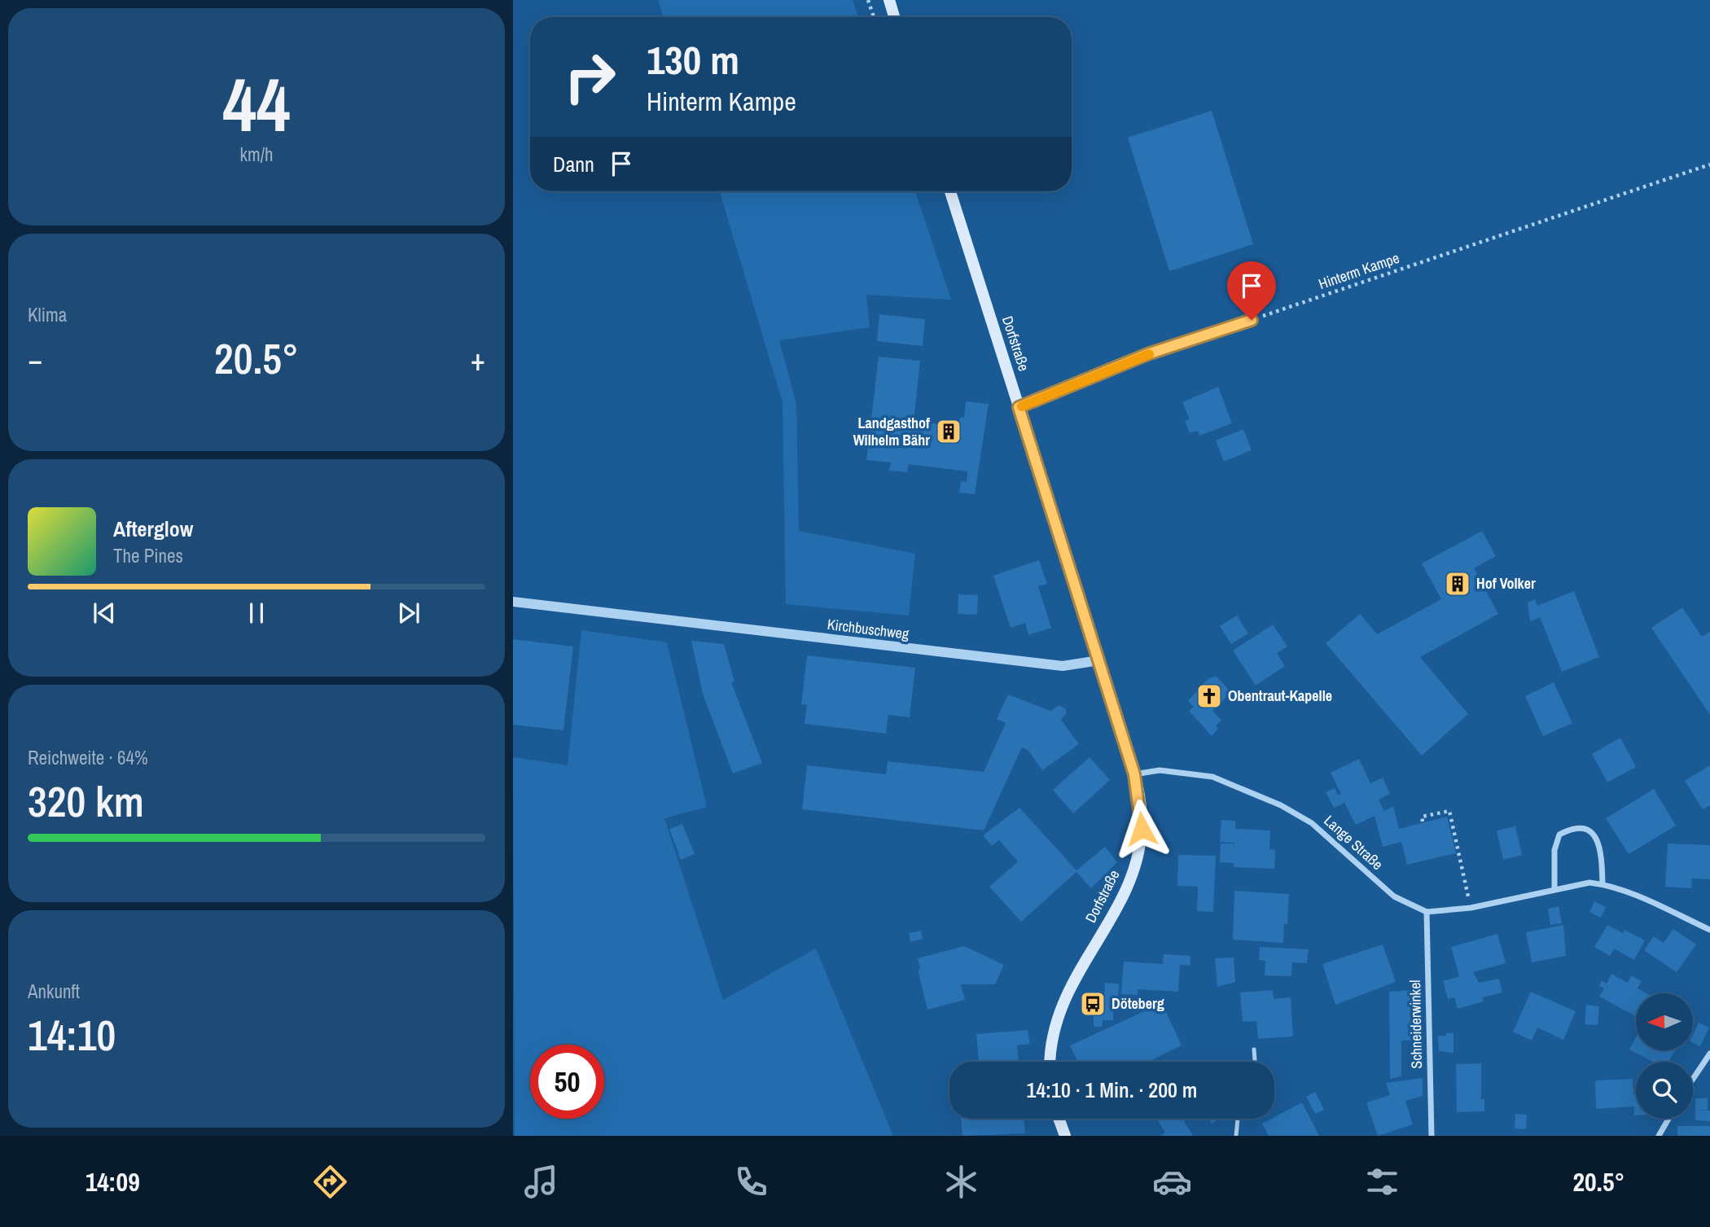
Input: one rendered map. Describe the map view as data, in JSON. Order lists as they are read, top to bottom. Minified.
{"streets":{"main road":["Dorfstraße"],"street":["Kirchbuschweg","Lange Straße","Schneiderwinkel"],"path":["Hinterm Kampe"]},"crossings":[["Dorfstraße","Kirchbuschweg"],["Dorfstraße","Lange Straße"],["Lange Straße","Schneiderwinkel"]],"places":{"building":["Landgasthof Wilhelm Bähr","Hof Volker"],"church":["Obentraut-Kapelle"],"bus stop":["Döteberg"]},"north":"left","page":{"tile":[["44","km/h"],"Klima",["Reichweite · 64%","320 km"],["Ankunft","14:10"]],"turn":["130 m","Hinterm Kampe"],"then":"Dann","heat":["−","20.5°","+"],"song":["Afterglow","The Pines"],"limit":"50","trip":"14:10 · 1 Min. · 200 m","tabs":["14:09","20.5°"]}}
